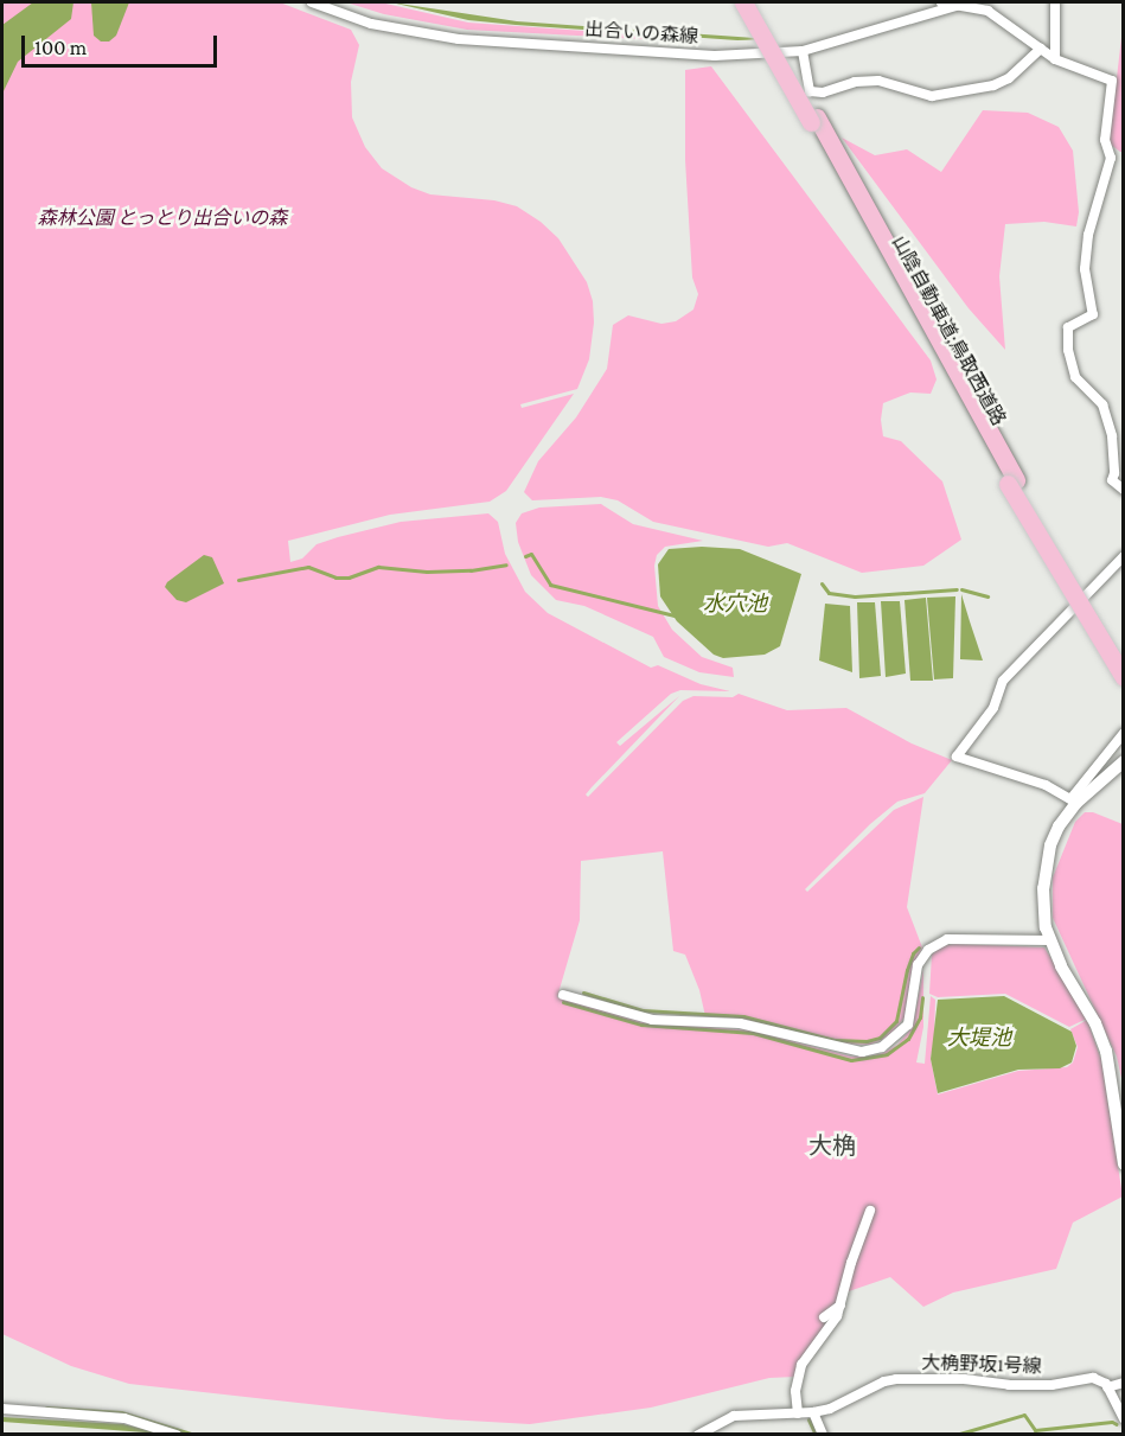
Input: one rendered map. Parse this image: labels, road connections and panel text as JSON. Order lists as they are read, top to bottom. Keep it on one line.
{"streets":{"highway":["山陰自動車道;鳥取西道路"],"street":["出合いの森線","大桷野坂1号線"]},"districts":["大桷"],"water":["水穴池","大堤池"],"parks":["森林公園 とっとり出合いの森"],"scale_bar":"100 m"}
